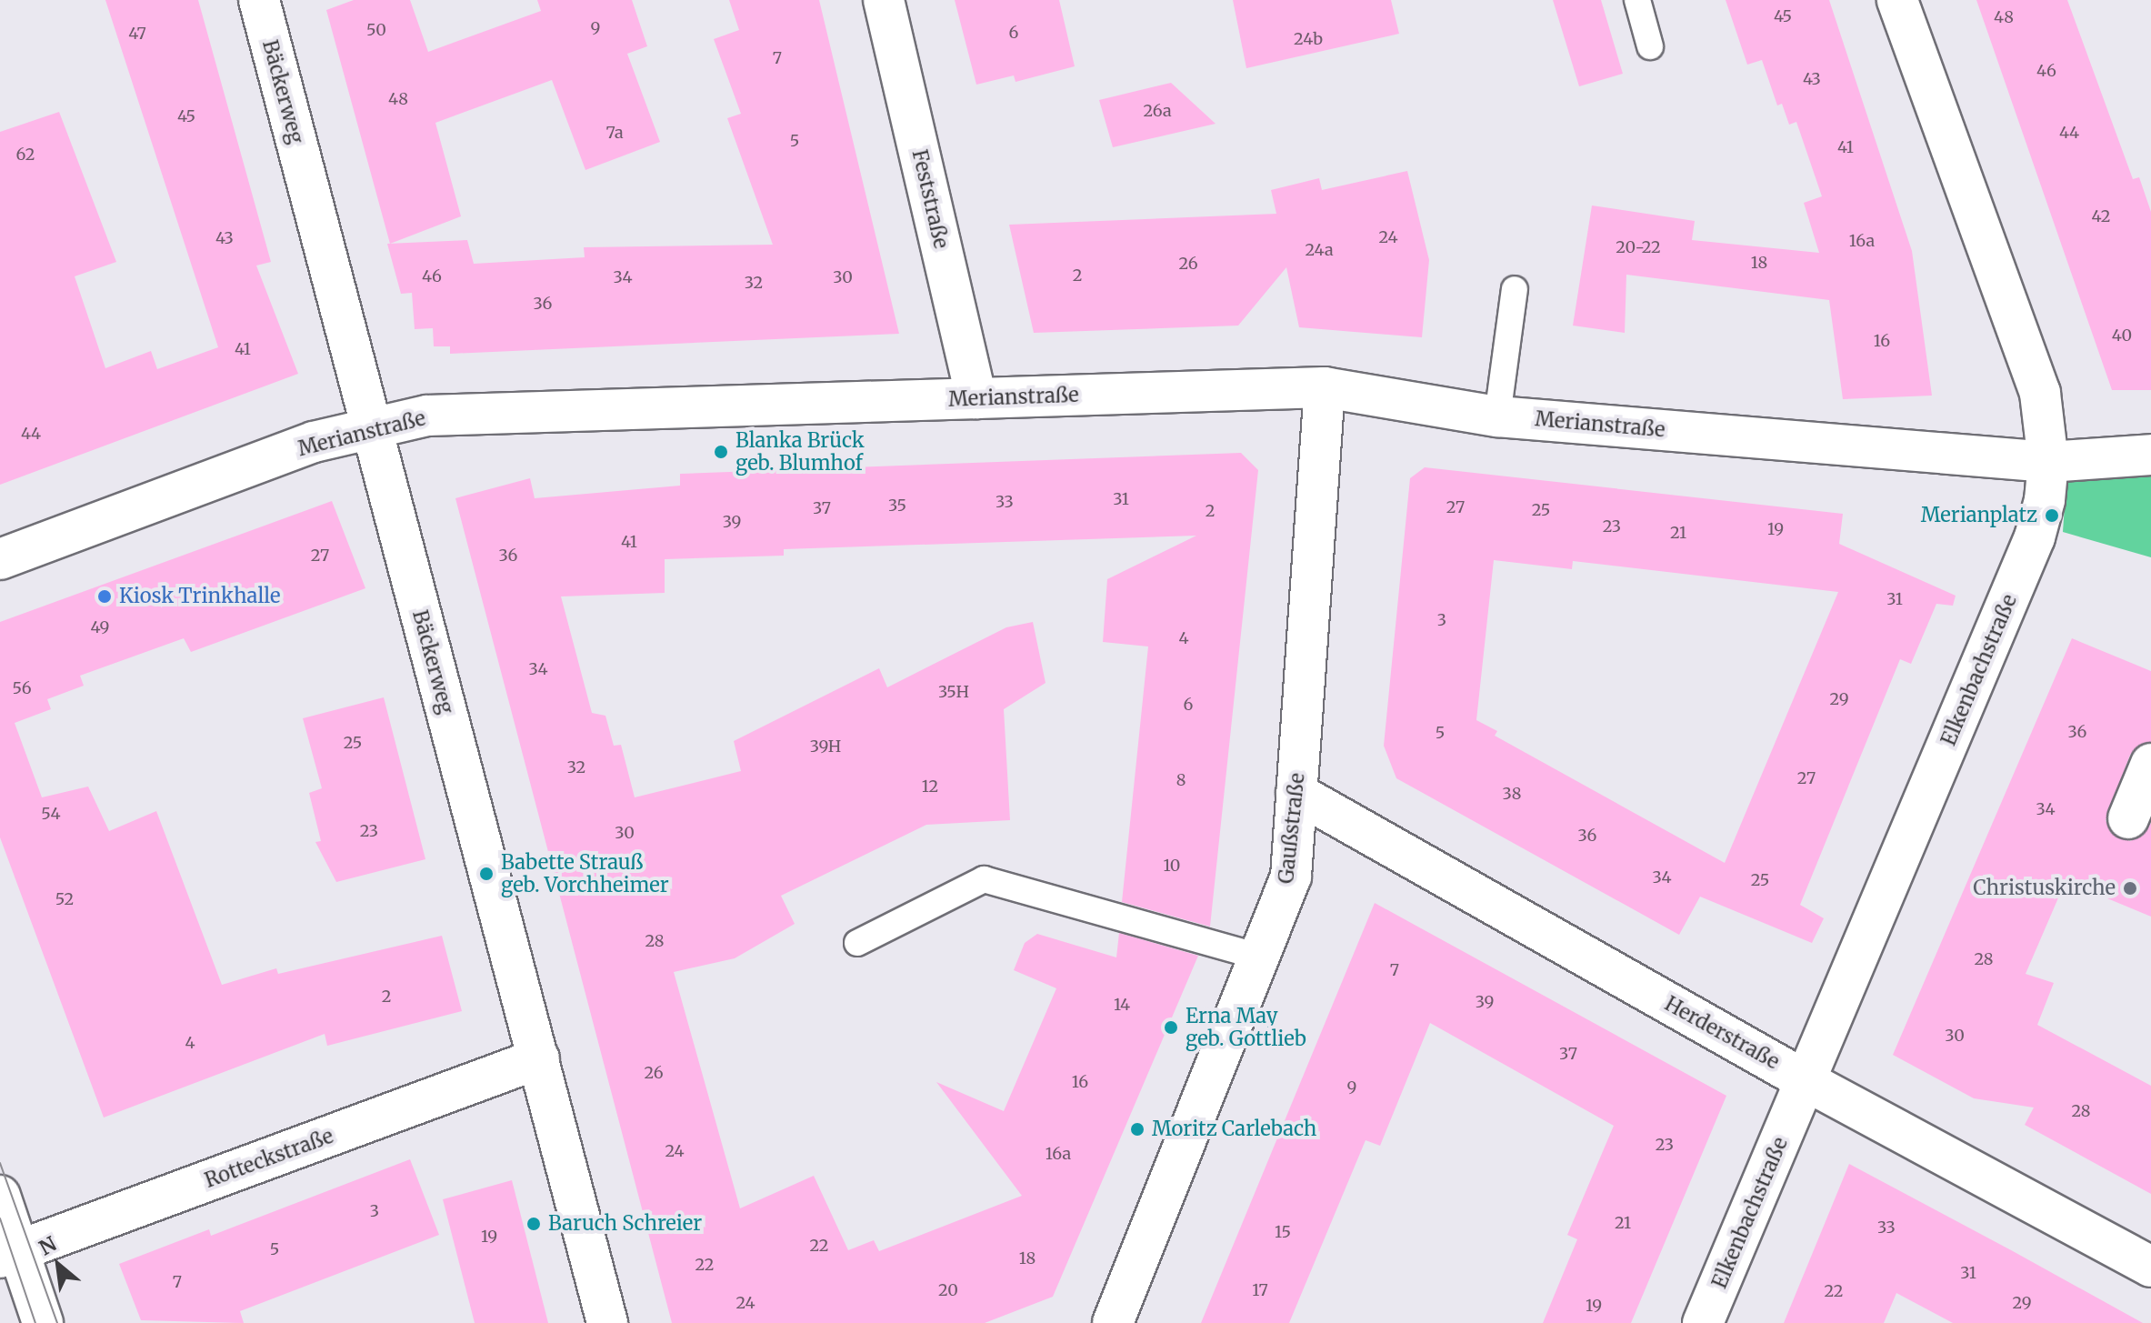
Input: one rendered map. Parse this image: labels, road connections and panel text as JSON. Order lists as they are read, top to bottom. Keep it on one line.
{"streets":{"street":["Bäckerweg","Feststraße","Merianstraße","Elkenbachstraße","Gaußstraße","Herderstraße","Rotteckstraße"]},"crossings":[["Bäckerweg","Merianstraße"],["Bäckerweg","Rotteckstraße"],["Feststraße","Merianstraße"],["Merianstraße","Elkenbachstraße"],["Merianstraße","Gaußstraße"],["Elkenbachstraße","Herderstraße"],["Gaußstraße","Herderstraße"]],"places":["Blanka Brück geb. Blumhof","Merianplatz","Kiosk Trinkhalle","Babette Strauß geb. Vorchheimer","Christuskirche","Erna May geb. Gottlieb","Moritz Carlebach","Baruch Schreier"],"house_numbers":["45","48","9","50","6","47","24b","7","46","43","48","26a","45","7a","44","5","41","62","42","24","43","16a","20-22","24a","18","26","2","46","34","30","32","36","40","16","41","44","31","33","35","27","37","25","2","39","23","19","21","41","27","36","31","3","49","4","34","56","35H","29","6","36","5","25","39H","32","27","8","12","38","34","54","23","30","36","10","34","25","52","28","28","7","2","39","14","30","4","37","26","16","9","28","23","24","16a","3","21","33","15","19","22","5","18","22","31","7","20","17","22","24","29","19"],"north":"top left"}
